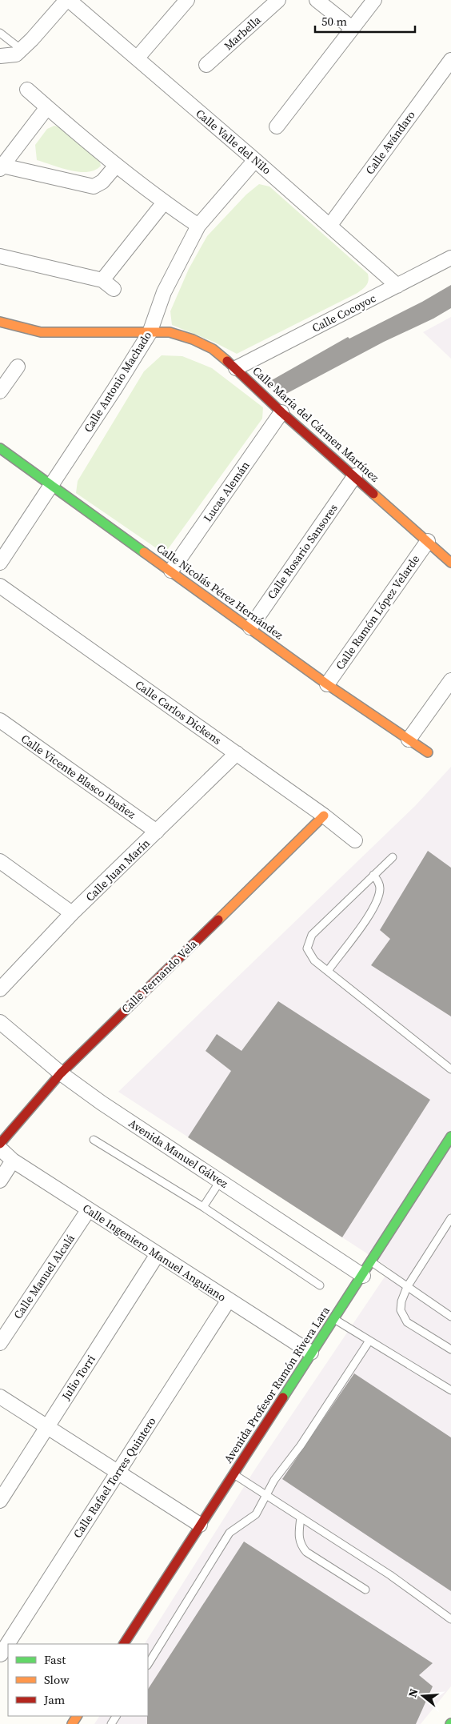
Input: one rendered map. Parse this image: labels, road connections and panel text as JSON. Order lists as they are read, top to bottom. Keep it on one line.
{"streets":{"street":["Marbella","Calle Valle del Nilo","Calle Avándaro","Calle Cocoyoc","Calle Antonio Machado","Calle María del Cármen Martínez","Lucas Alemán","Calle Rosario Sansores","Calle Nicolás Pérez Hernández","Calle Ramón López Velarde","Calle Carlos Dickens","Calle Vicente Blasco Ibañez","Calle Juan Marín","Calle Fernando Vela","Avenida Manuel Gálvez","Calle Ingeniero Manuel Anguiano","Calle Manuel Alcalá","Julio Torri","Avenida Profesor Ramón Rivera Lara","Calle Rafael Torres Quintero"]},"crossings":[["Calle Valle del Nilo","Calle Avándaro"],["Calle Valle del Nilo","Calle Cocoyoc"],["Calle Valle del Nilo","Calle Antonio Machado"],["Calle Cocoyoc","Calle María del Cármen Martínez"],["Calle Antonio Machado","Calle María del Cármen Martínez"],["Calle Antonio Machado","Calle Nicolás Pérez Hernández"],["Calle María del Cármen Martínez","Lucas Alemán"],["Calle María del Cármen Martínez","Calle Rosario Sansores"],["Calle María del Cármen Martínez","Calle Ramón López Velarde"],["Lucas Alemán","Calle Nicolás Pérez Hernández"],["Calle Rosario Sansores","Calle Nicolás Pérez Hernández"],["Calle Nicolás Pérez Hernández","Calle Ramón López Velarde"],["Calle Carlos Dickens","Calle Juan Marín"],["Calle Carlos Dickens","Calle Fernando Vela"],["Calle Vicente Blasco Ibañez","Calle Juan Marín"],["Calle Fernando Vela","Avenida Manuel Gálvez"],["Avenida Manuel Gálvez","Avenida Profesor Ramón Rivera Lara"],["Calle Ingeniero Manuel Anguiano","Calle Manuel Alcalá"],["Calle Ingeniero Manuel Anguiano","Julio Torri"],["Calle Ingeniero Manuel Anguiano","Avenida Profesor Ramón Rivera Lara"],["Calle Ingeniero Manuel Anguiano","Calle Rafael Torres Quintero"]],"legend":["Fast","Slow","Jam"],"scale_bar":"50 m","north":"left"}
